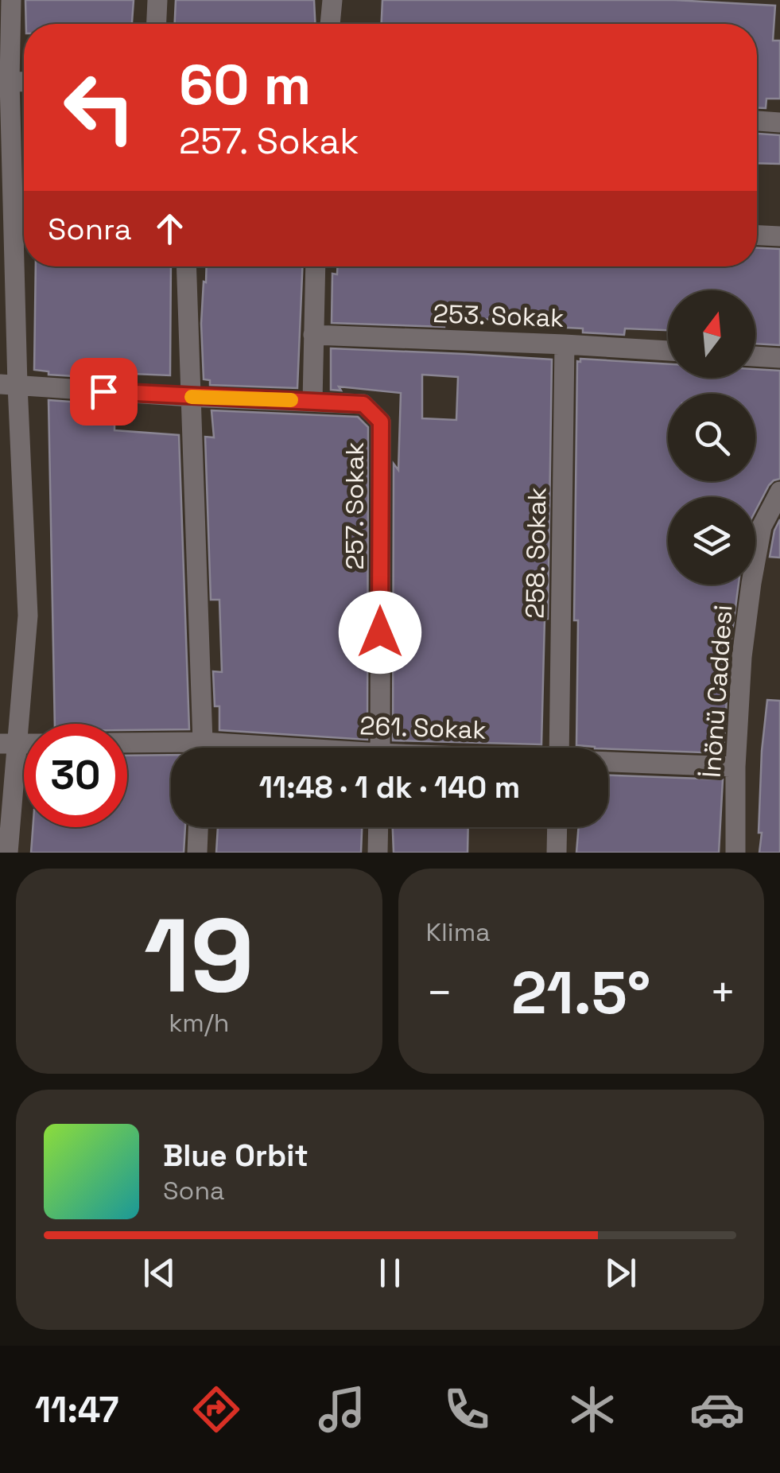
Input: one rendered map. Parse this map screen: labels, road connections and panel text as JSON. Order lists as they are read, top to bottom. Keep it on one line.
{"streets":{"street":["253. Sokak","257. Sokak","258. Sokak","İnönü Caddesi","261. Sokak"]},"crossings":[["253. Sokak","258. Sokak"],["İnönü Caddesi","261. Sokak"]],"north":"top","page":{"turn":["60 m","257. Sokak"],"then":"Sonra","limit":"30","trip":"11:48 · 1 dk · 140 m","tile":[["19","km/h"],"Klima"],"heat":["−","21.5°","+"],"song":["Blue Orbit","Sona"],"tabs":"11:47"}}
